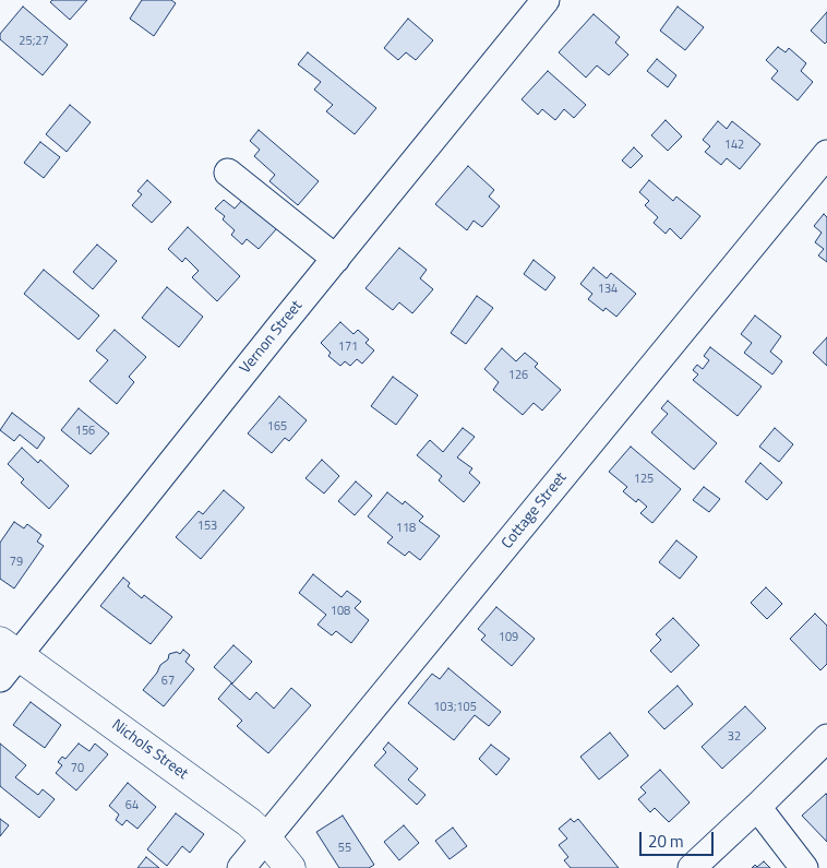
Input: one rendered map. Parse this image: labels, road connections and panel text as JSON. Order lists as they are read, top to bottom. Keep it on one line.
{"streets":{"main road":["Nichols Street"],"street":["Vernon Street","Cottage Street"]},"crossings":[["Vernon Street","Nichols Street"],["Cottage Street","Nichols Street"]],"house_numbers":["25;27","142","134","171","126","165","156","125","153","118","79","108","109","67","103;105","32","70","64","55"],"scale_bar":"20 m"}
